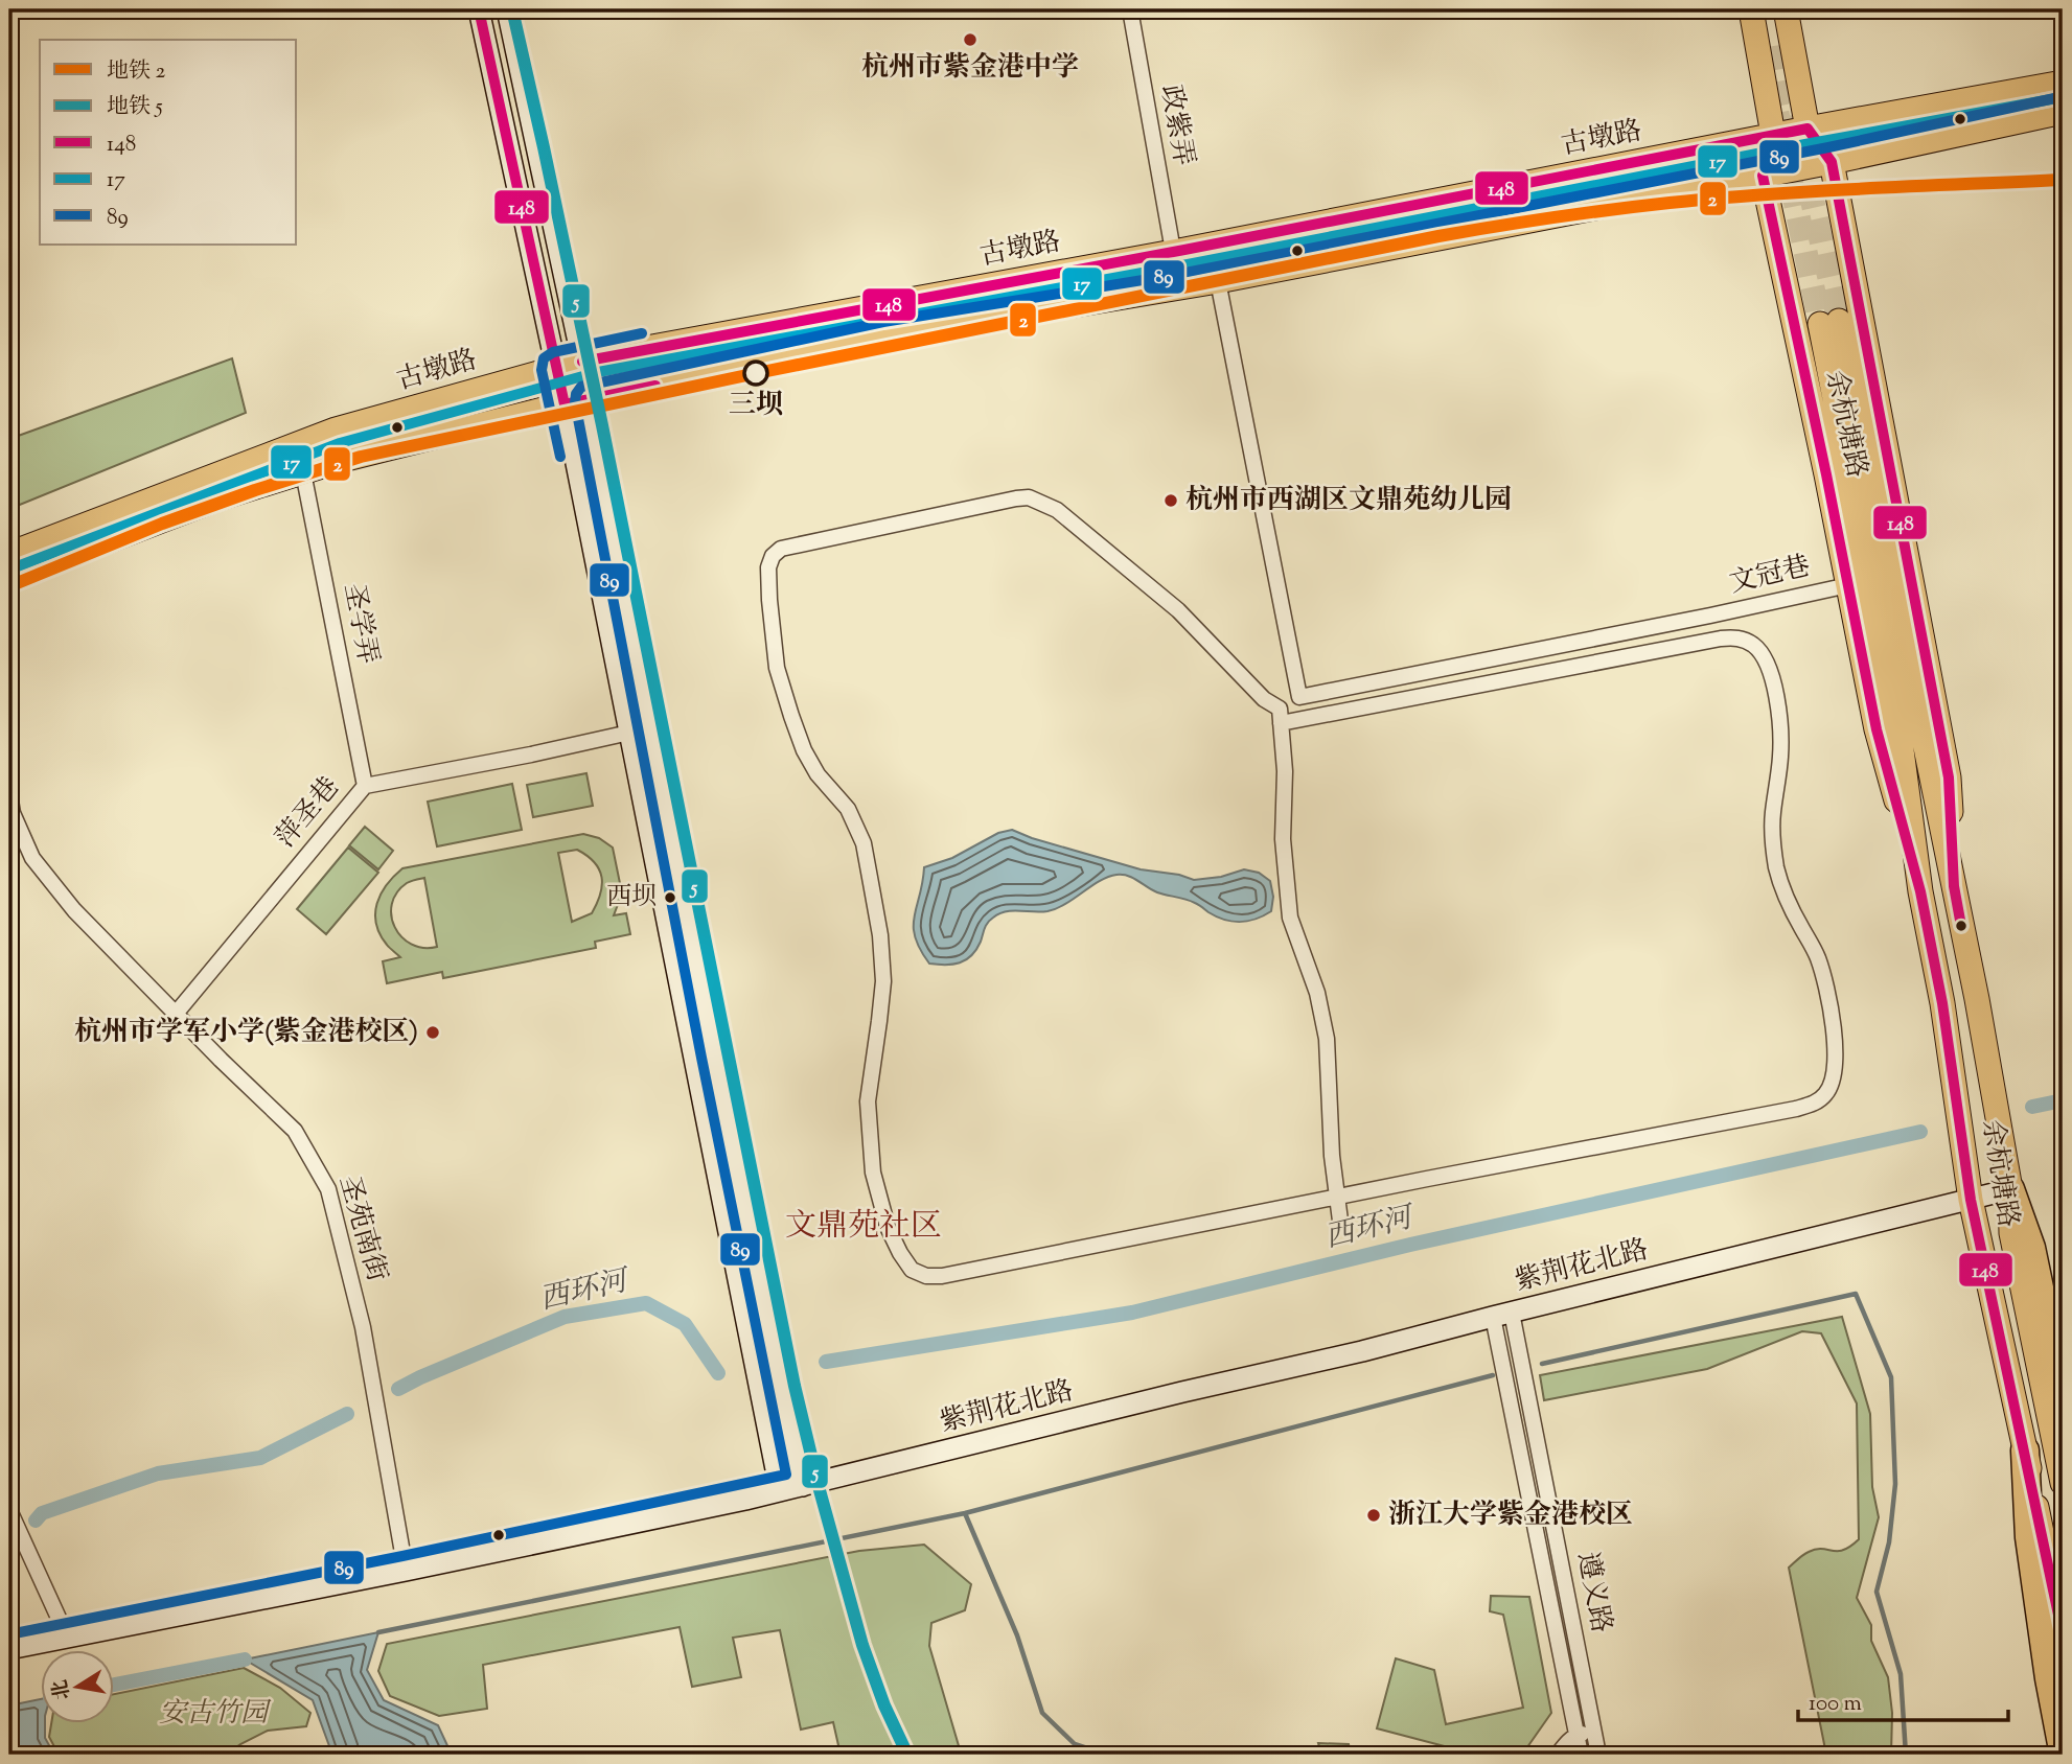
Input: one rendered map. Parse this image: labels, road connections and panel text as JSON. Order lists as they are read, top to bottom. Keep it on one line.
{"streets":{"main road":["古墩路","余杭塘路","紫荆花北路"],"street":["政紫弄","文冠巷","圣学弄","萍圣巷","圣苑南街","遵义路"]},"crossings":[["政紫弄","古墩路"],["古墩路","余杭塘路"],["余杭塘路","文冠巷"],["余杭塘路","紫荆花北路"],["圣学弄","萍圣巷"],["萍圣巷","圣苑南街"],["圣苑南街","紫荆花北路"],["紫荆花北路","遵义路"]],"districts":["文鼎苑社区"],"water":["西环河"],"parks":["安古竹园"],"places":["杭州市紫金港中学","三坝","杭州市西湖区文鼎苑幼儿园","西坝","杭州市学军小学(紫金港校区)","浙江大学紫金港校区"],"lines":["metro line 5","transit line 148","transit line 17","transit line 89","metro line 2"],"legend":["地铁 2","地铁 5","148","17","89"],"scale_bar":"100 m","north":"left"}
